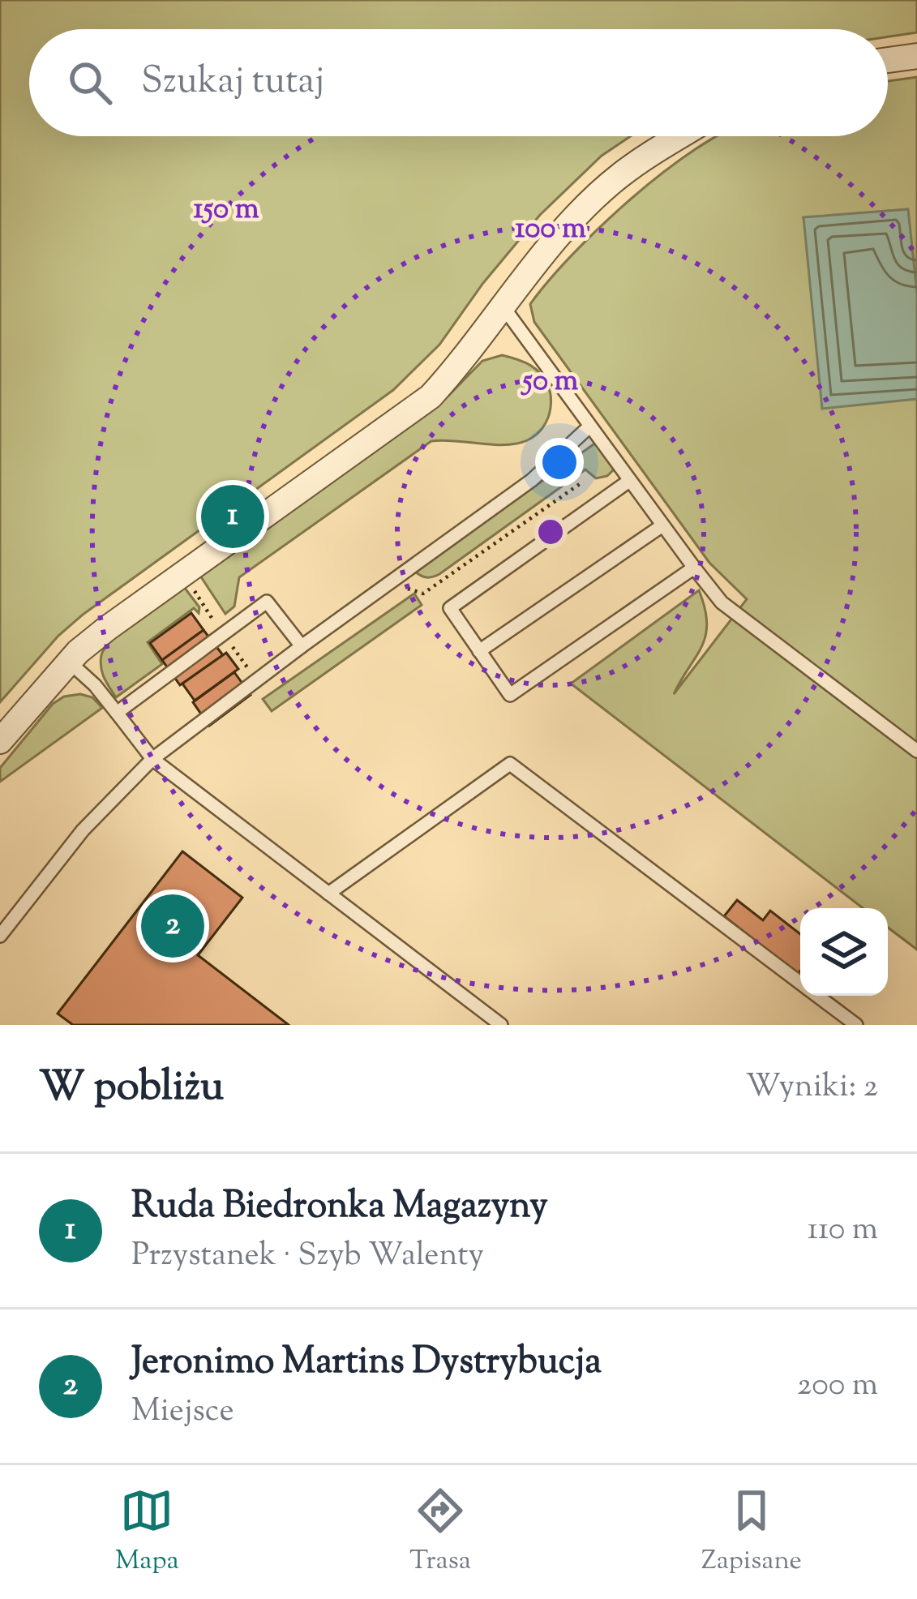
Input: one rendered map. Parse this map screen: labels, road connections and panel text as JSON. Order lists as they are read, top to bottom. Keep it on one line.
{"page":{"search":"Szukaj tutaj","pins":["1","2"],"heading":["W pobliżu","Wyniki: 2"],"list":[{"mark":"1","name":"Ruda Biedronka Magazyny","note":"Przystanek · Szyb Walenty","value":"110 m"},{"mark":"2","name":"Jeronimo Martins Dystrybucja","note":"Miejsce","value":"200 m"}],"nav":["Mapa","Trasa","Zapisane"]},"rings":["150 m","100 m","50 m"]}
